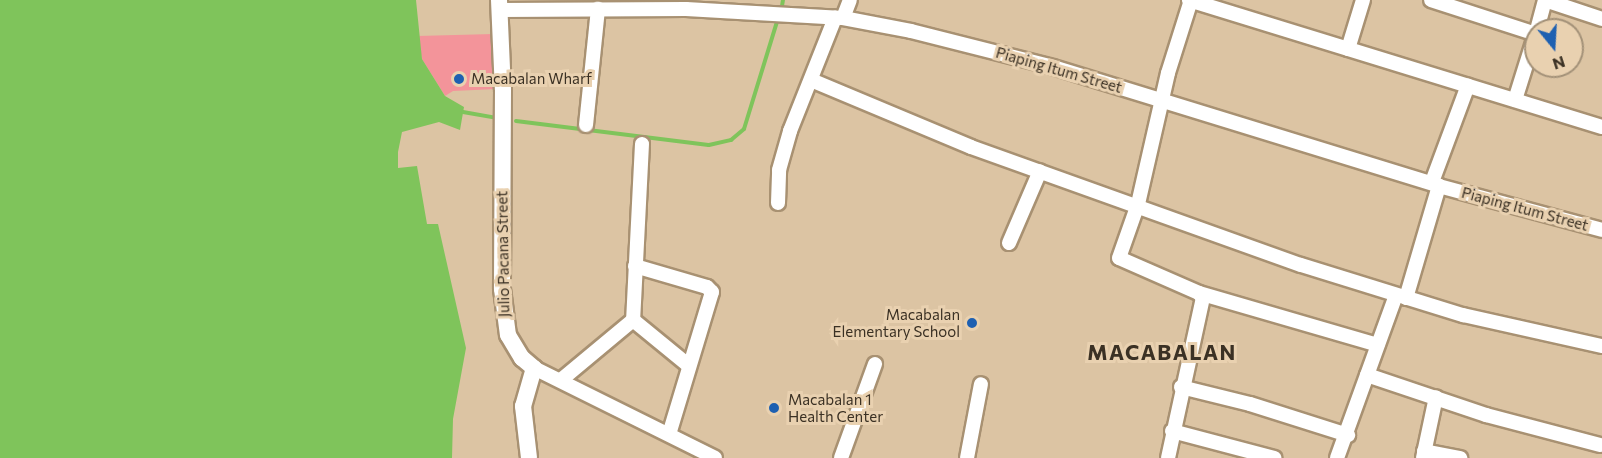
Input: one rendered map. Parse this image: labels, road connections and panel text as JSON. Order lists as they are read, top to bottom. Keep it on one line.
{"streets":{"main road":["Julio Pacana Street"],"street":["Piaping Itum Street"]},"crossings":[["Piaping Itum Street","Julio Pacana Street"]],"districts":["MACABALAN"],"places":["Macabalan Wharf","Macabalan Elementary School","Macabalan 1 Health Center"],"north":"bottom"}
